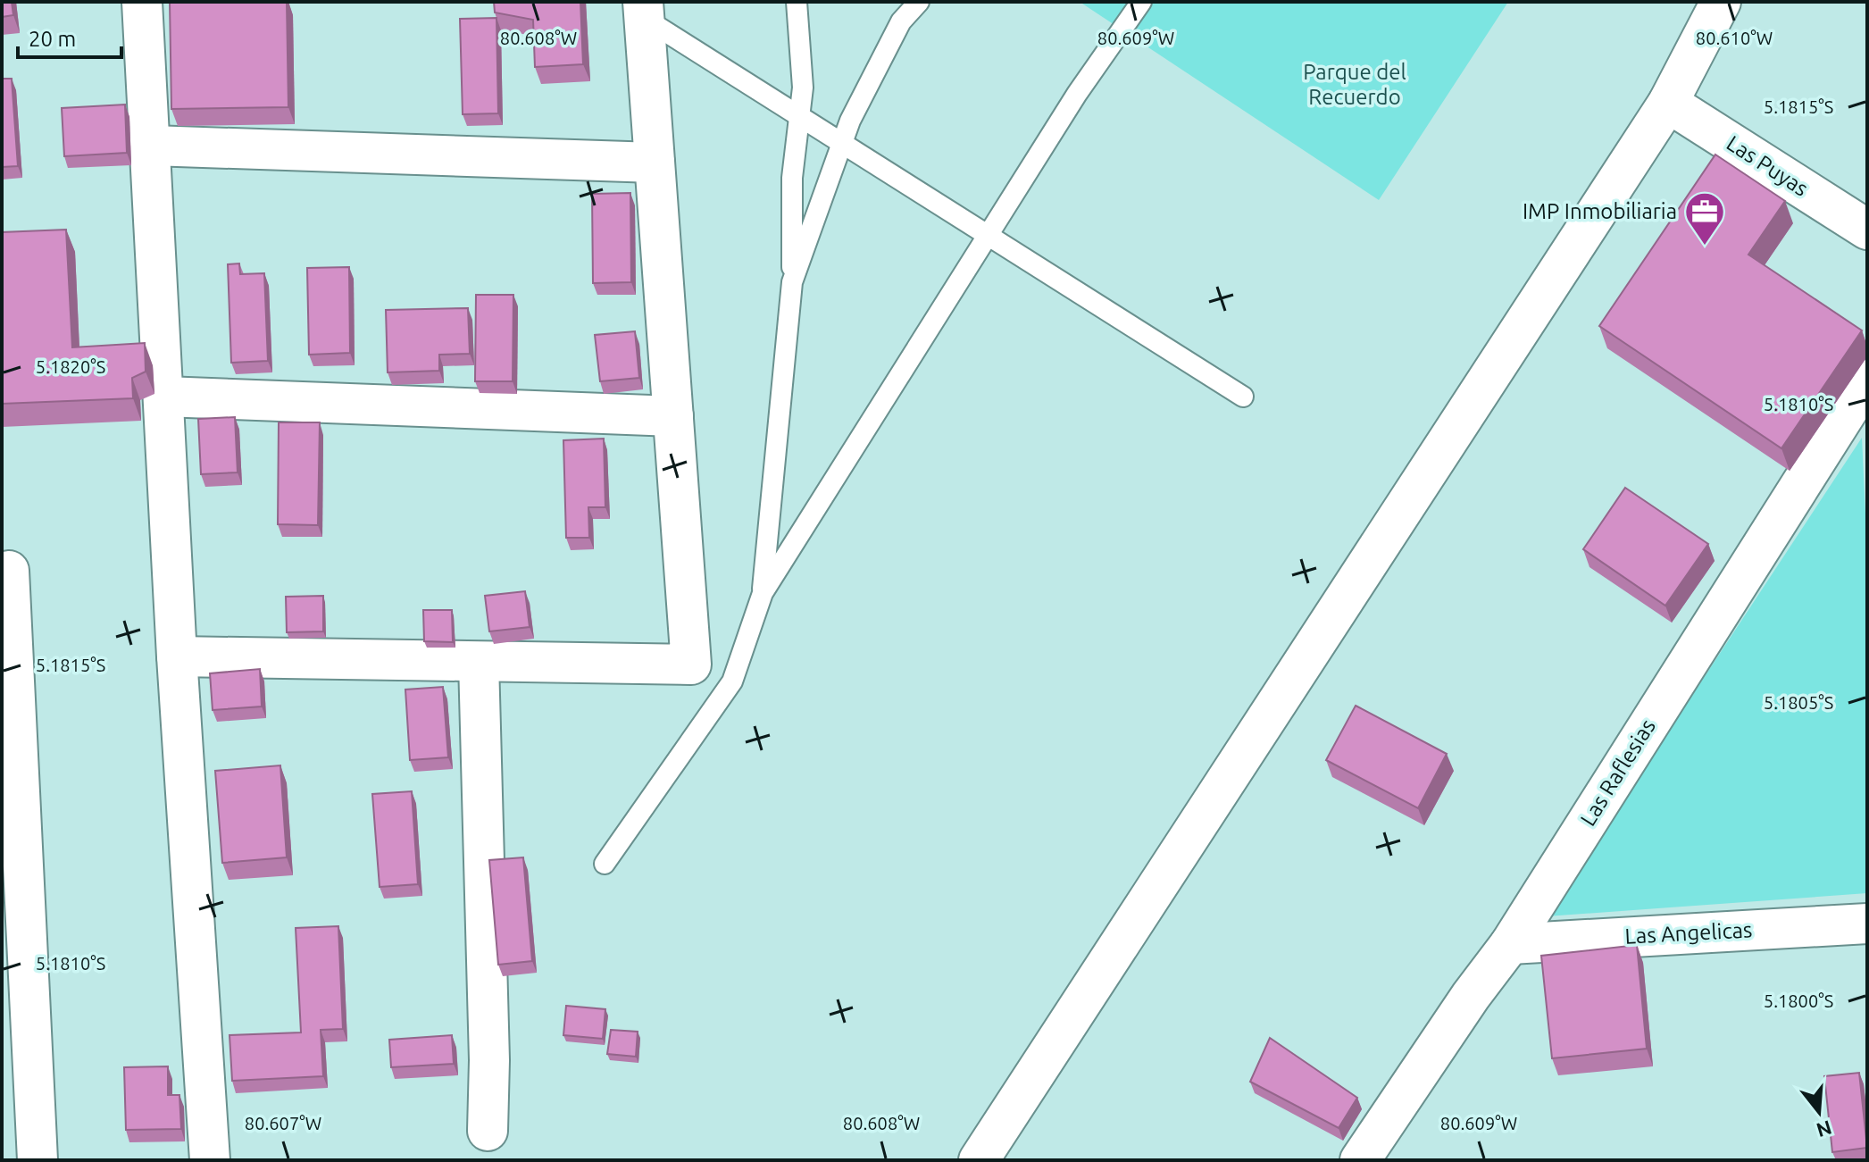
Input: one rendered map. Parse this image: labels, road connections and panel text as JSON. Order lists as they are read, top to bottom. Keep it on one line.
{"streets":{"street":["Las Puyas","Las Raflesias","Las Angelicas"]},"crossings":[["Las Raflesias","Las Angelicas"]],"parks":["Parque del Recuerdo"],"places":{"office":["IMP Inmobiliaria"]},"scale_bar":"20 m","north":"bottom","coordinates":["80.608°W","80.609°W","80.610°W","5.1815°S","5.1820°S","5.1810°S","5.1805°S","5.1800°S","80.607°W"]}
